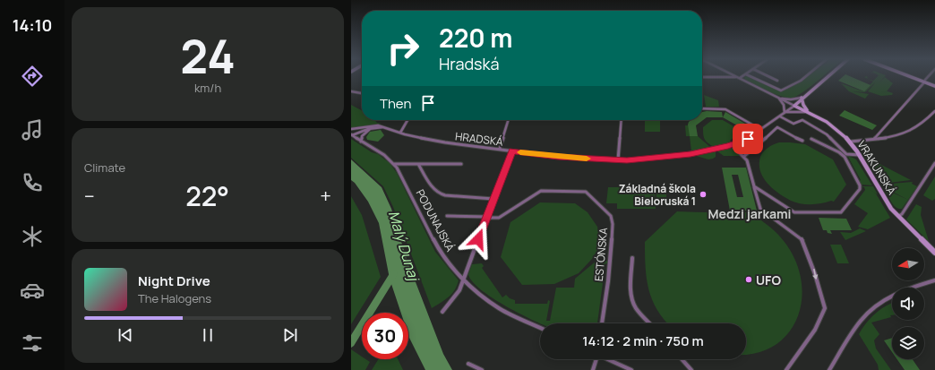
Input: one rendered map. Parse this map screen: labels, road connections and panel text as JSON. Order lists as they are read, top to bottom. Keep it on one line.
{"streets":{"street":["HRADSKÁ","VRAKUNSKÁ","PODUNAJSKÁ","ESTÓNSKA"]},"crossings":[["HRADSKÁ","VRAKUNSKÁ"],["HRADSKÁ","PODUNAJSKÁ"]],"districts":["Medzi jarkami"],"water":["Malý Dunaj"],"places":["Základná škola Bieloruská 1","UFO"],"north":"left","page":{"tabs":"14:10","tile":[["24","km/h"],"Climate"],"turn":["220 m","Hradská"],"then":"Then","heat":["−","22°","+"],"song":["Night Drive","The Halogens"],"limit":"30","trip":"14:12 · 2 min · 750 m"}}
